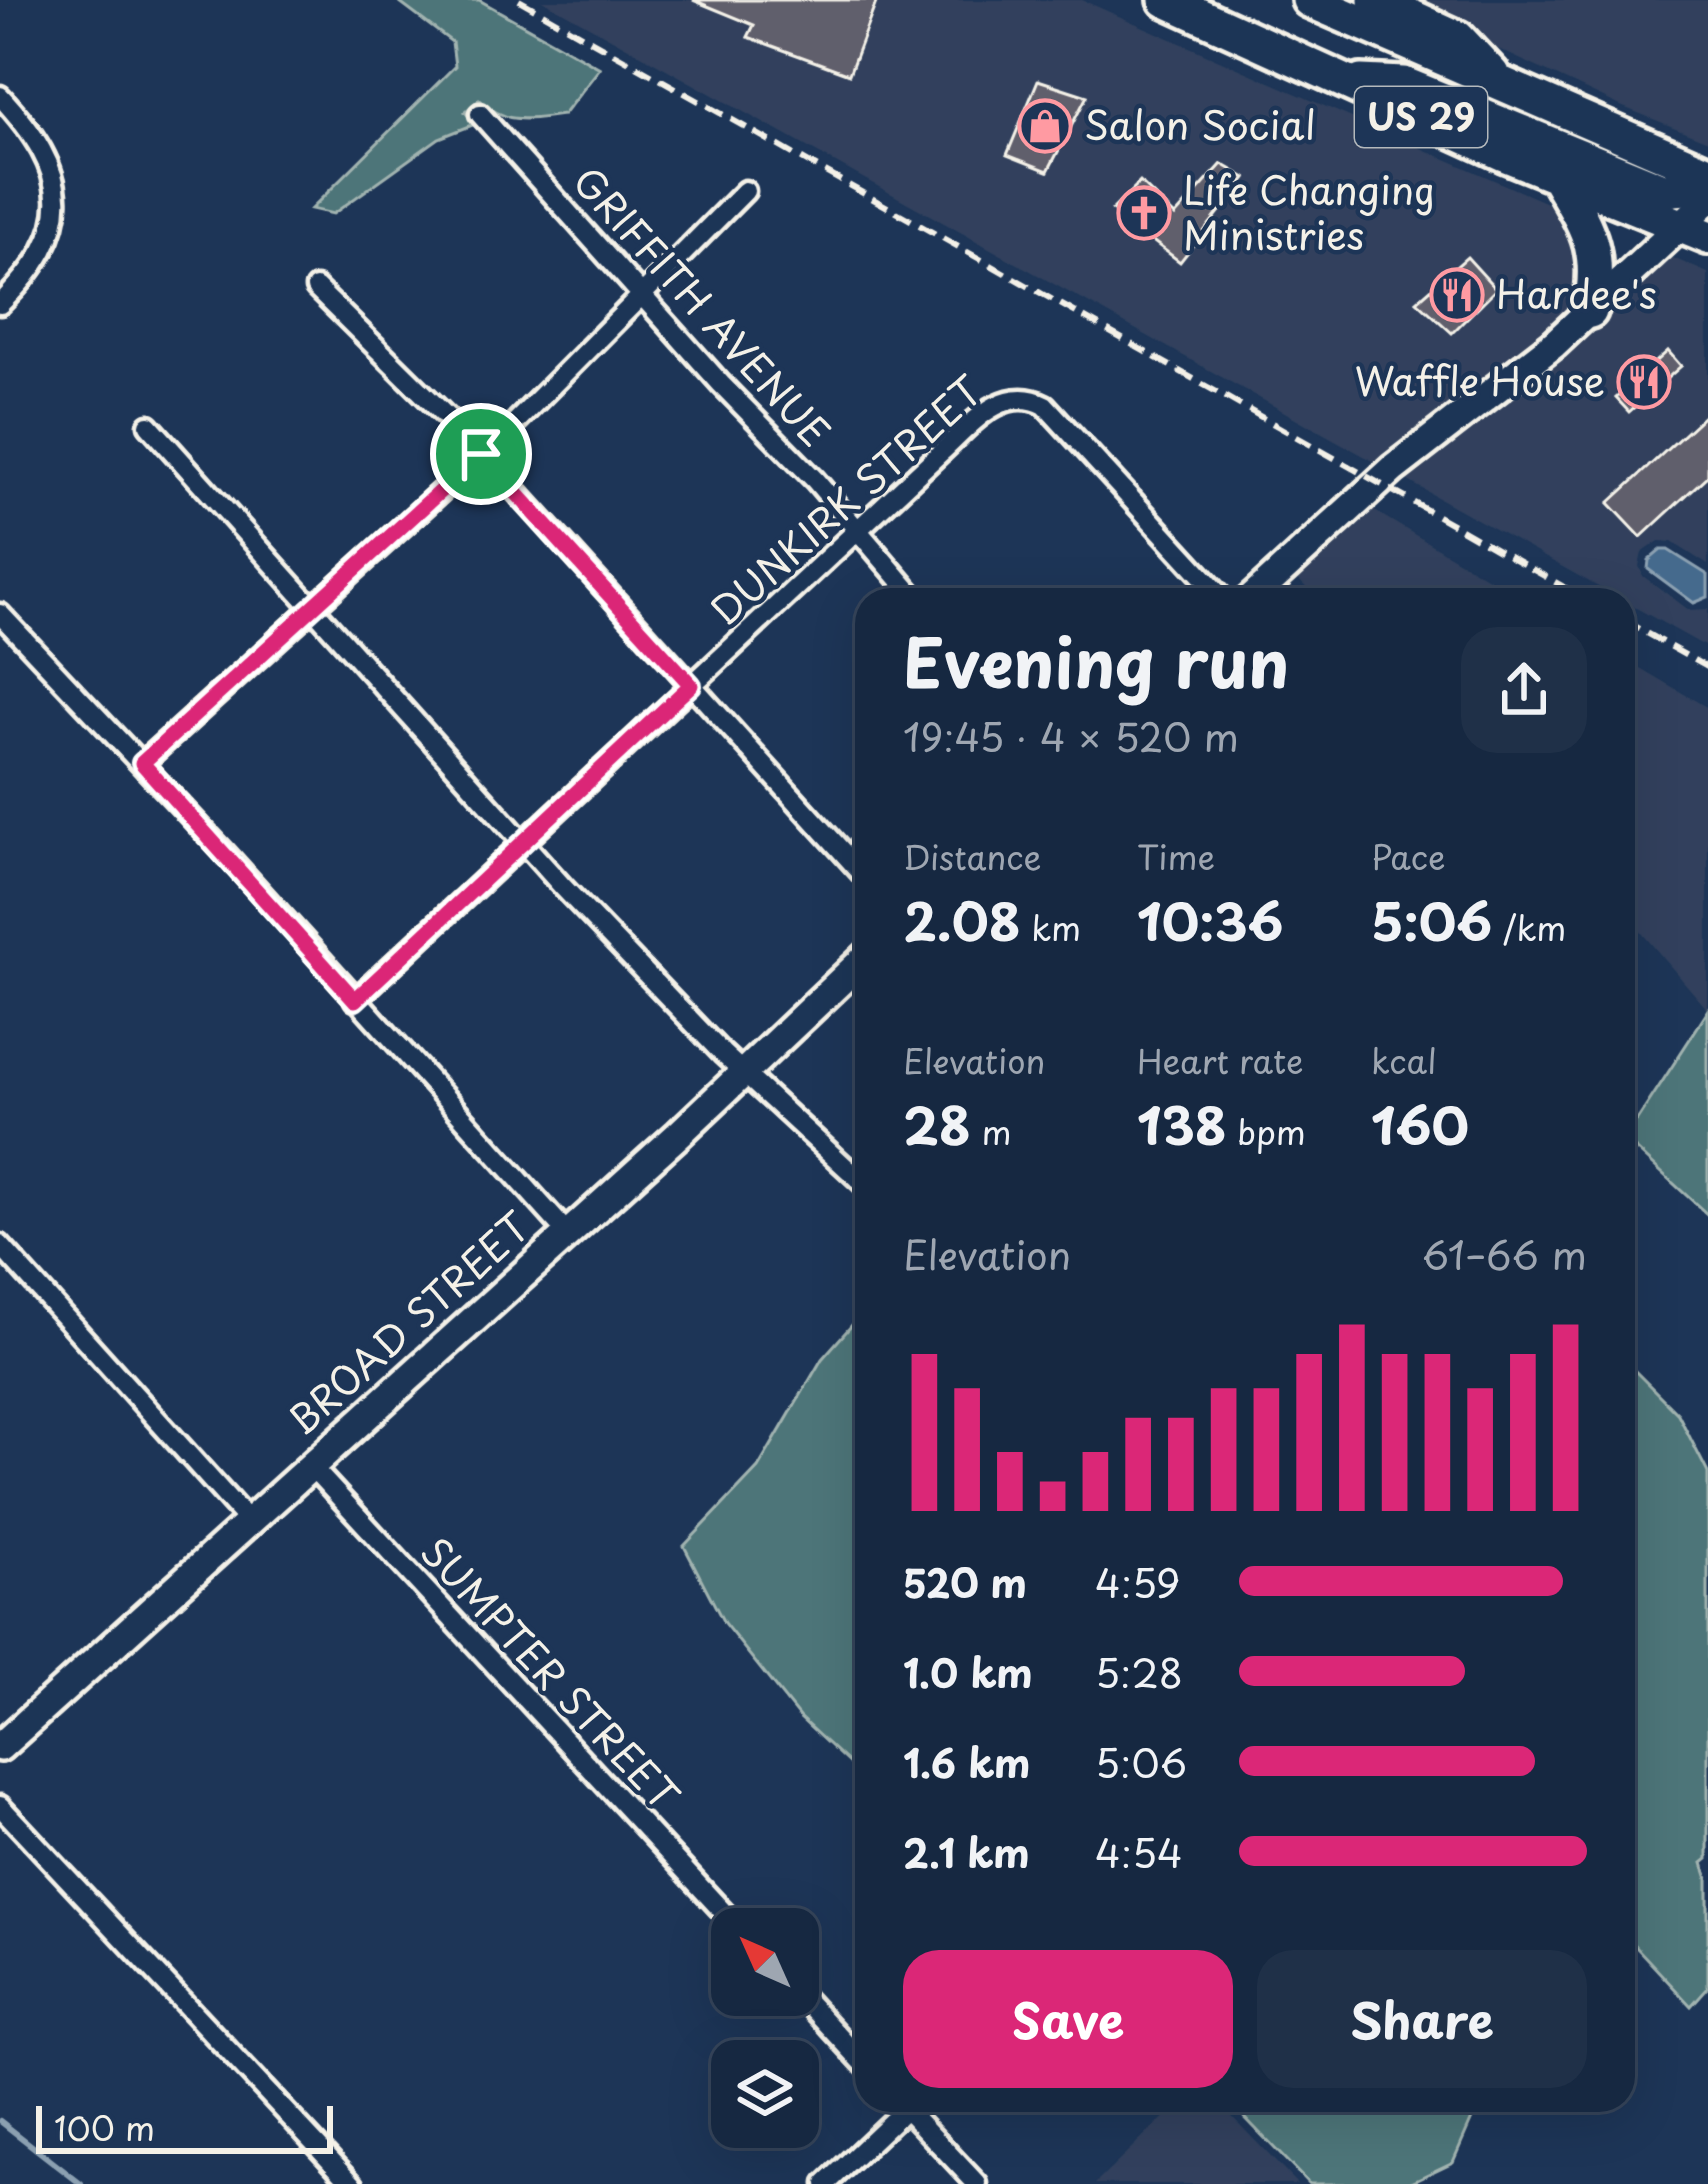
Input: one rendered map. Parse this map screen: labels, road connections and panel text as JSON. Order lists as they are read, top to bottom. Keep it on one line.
{"streets":{"highway":["US 29"],"street":["GRIFFITH AVENUE","DUNKIRK STREET","BROAD STREET","SUMPTER STREET"]},"crossings":[["GRIFFITH AVENUE","DUNKIRK STREET"],["BROAD STREET","SUMPTER STREET"]],"places":{"shop":["Salon Social"],"church":["Life Changing Ministries"],"restaurant":["Hardee's","Waffle House"]},"scale_bar":"100 m","north":"top left","page":{"heading":["Evening run","19:45 · 4 × 520 m"],"stats":[["Distance","2.08 km"],["Time","10:36"],["Pace","5:06 /km"],["Elevation","28 m"],["Heart rate","138 bpm"],["kcal","160"]],"chart":["Elevation","61–66 m"],"list":[{"name":"520 m","note":"4:59"},{"name":"1.0 km","note":"5:28"},{"name":"1.6 km","note":"5:06"},{"name":"2.1 km","note":"4:54"}],"buttons":["Save","Share"],"scale":"100 m"}}
